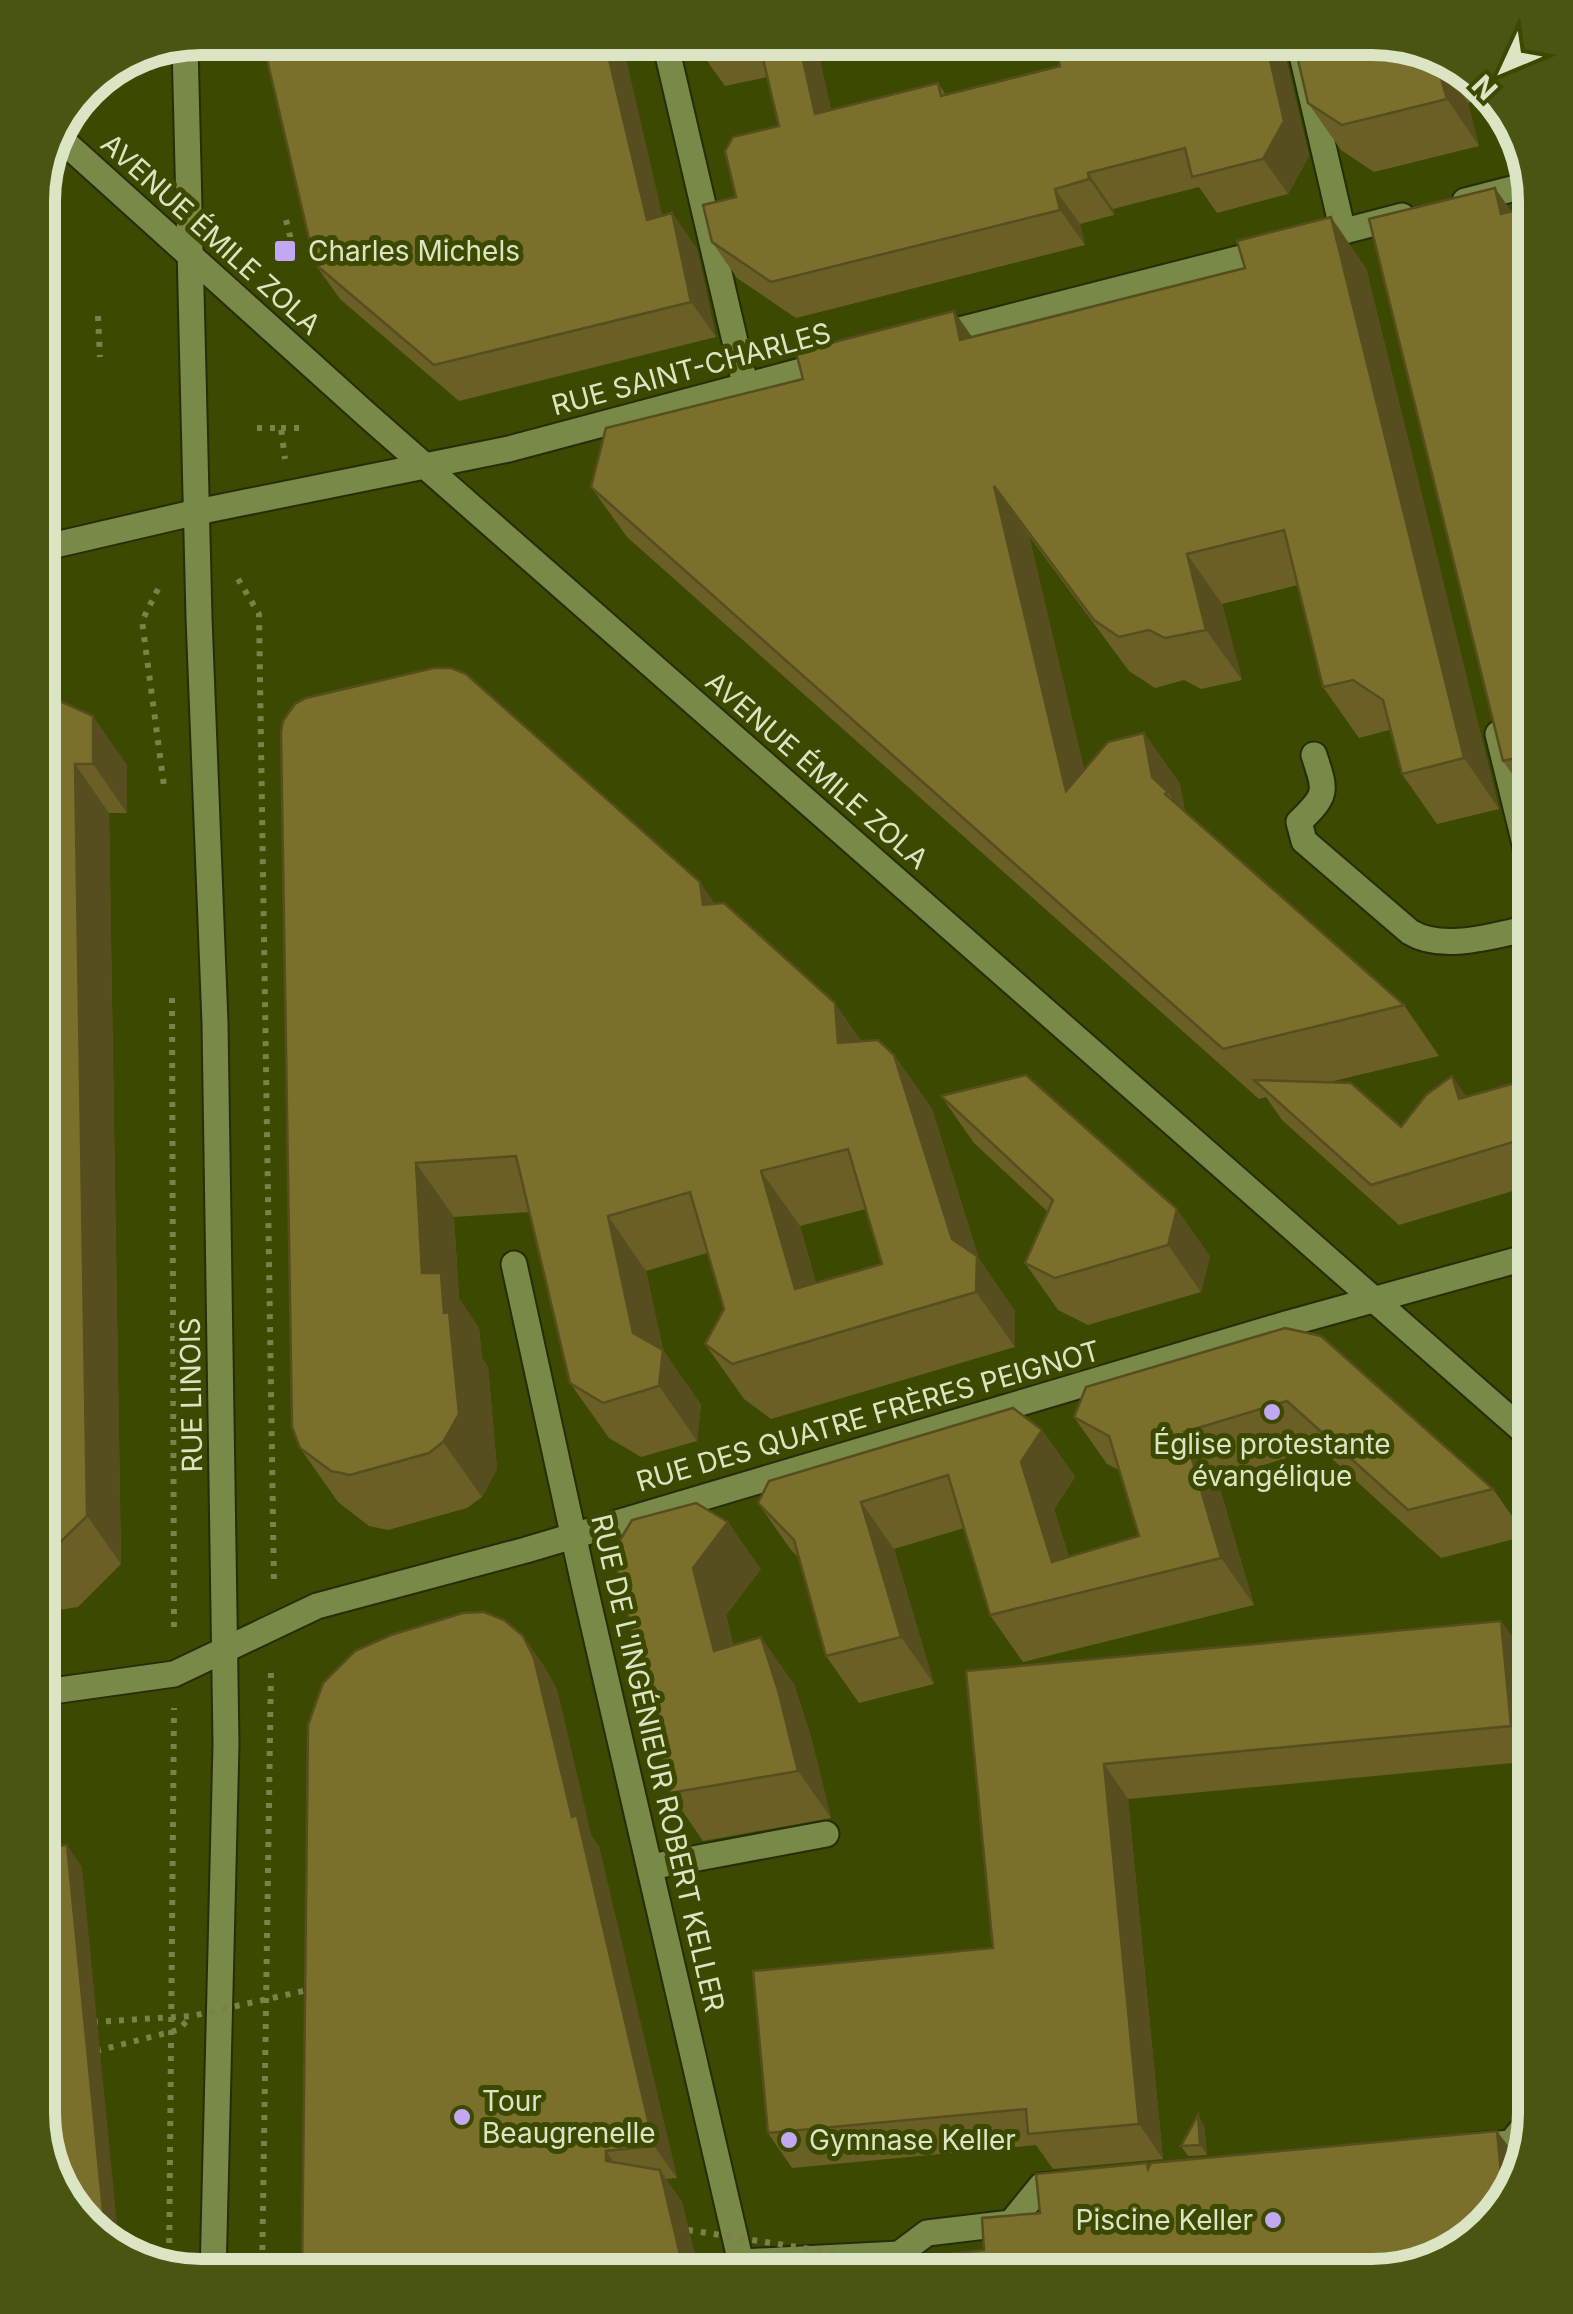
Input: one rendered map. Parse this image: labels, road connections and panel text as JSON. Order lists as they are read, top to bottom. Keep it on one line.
{"streets":{"street":["AVENUE ÉMILE ZOLA","RUE SAINT-CHARLES","RUE LINOIS","RUE DES QUATRE FRÈRES PEIGNOT","RUE DE L'INGÉNIEUR ROBERT KELLER"]},"crossings":[["AVENUE ÉMILE ZOLA","RUE SAINT-CHARLES"],["AVENUE ÉMILE ZOLA","RUE LINOIS"],["AVENUE ÉMILE ZOLA","RUE DES QUATRE FRÈRES PEIGNOT"],["RUE SAINT-CHARLES","RUE LINOIS"],["RUE LINOIS","RUE DES QUATRE FRÈRES PEIGNOT"],["RUE DES QUATRE FRÈRES PEIGNOT","RUE DE L'INGÉNIEUR ROBERT KELLER"]],"places":{"transit":["Charles Michels"],"other":["Église protestante évangélique","Tour Beaugrenelle","Gymnase Keller","Piscine Keller"]},"north":"bottom left"}
